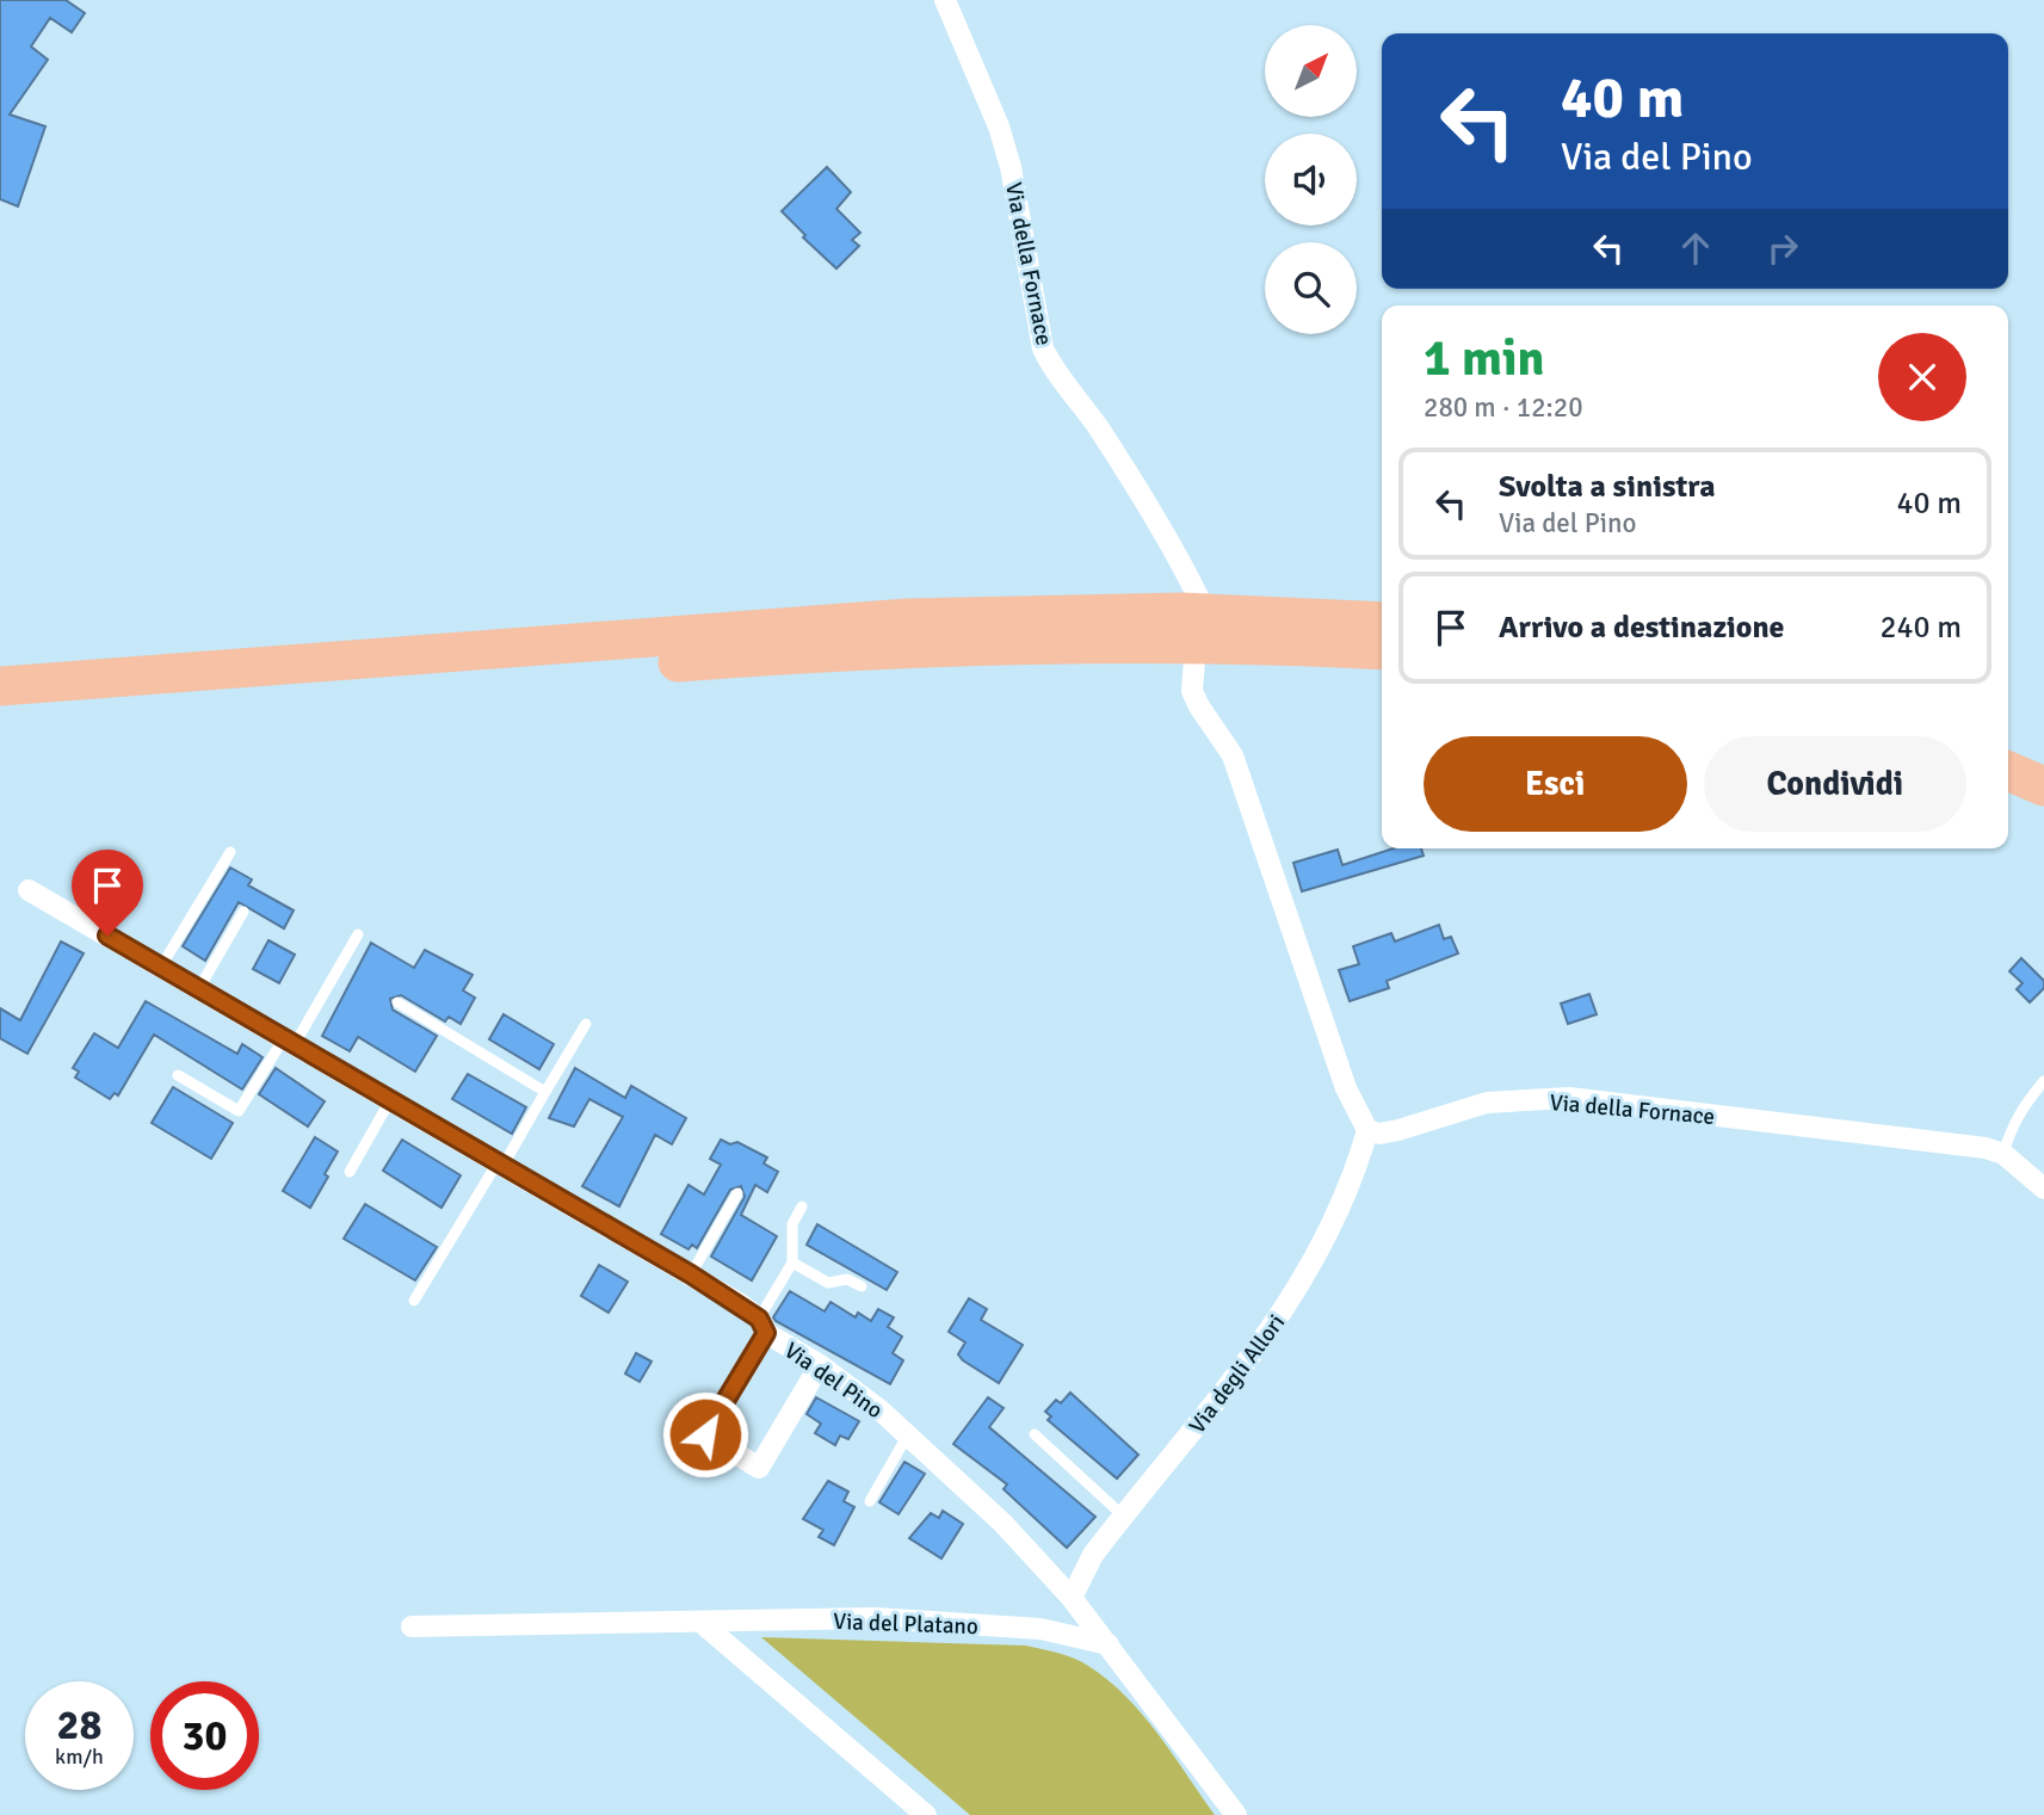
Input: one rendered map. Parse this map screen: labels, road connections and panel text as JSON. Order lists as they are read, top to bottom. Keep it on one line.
{"streets":{"street":["Via della Fornace","Via degli Allori","Via del Pino","Via del Platano"]},"crossings":[["Via della Fornace","Via degli Allori"],["Via degli Allori","Via del Pino"],["Via del Pino","Via del Platano"]],"north":"top right","page":{"turn":["40 m","Via del Pino"],"heading":["1 min","280 m · 12:20"],"list":[{"name":"Svolta a sinistra","note":"Via del Pino","value":"40 m"},{"name":"Arrivo a destinazione","value":"240 m"}],"buttons":["Esci","Condividi"],"speed":"28 km/h","limit":"30"}}
